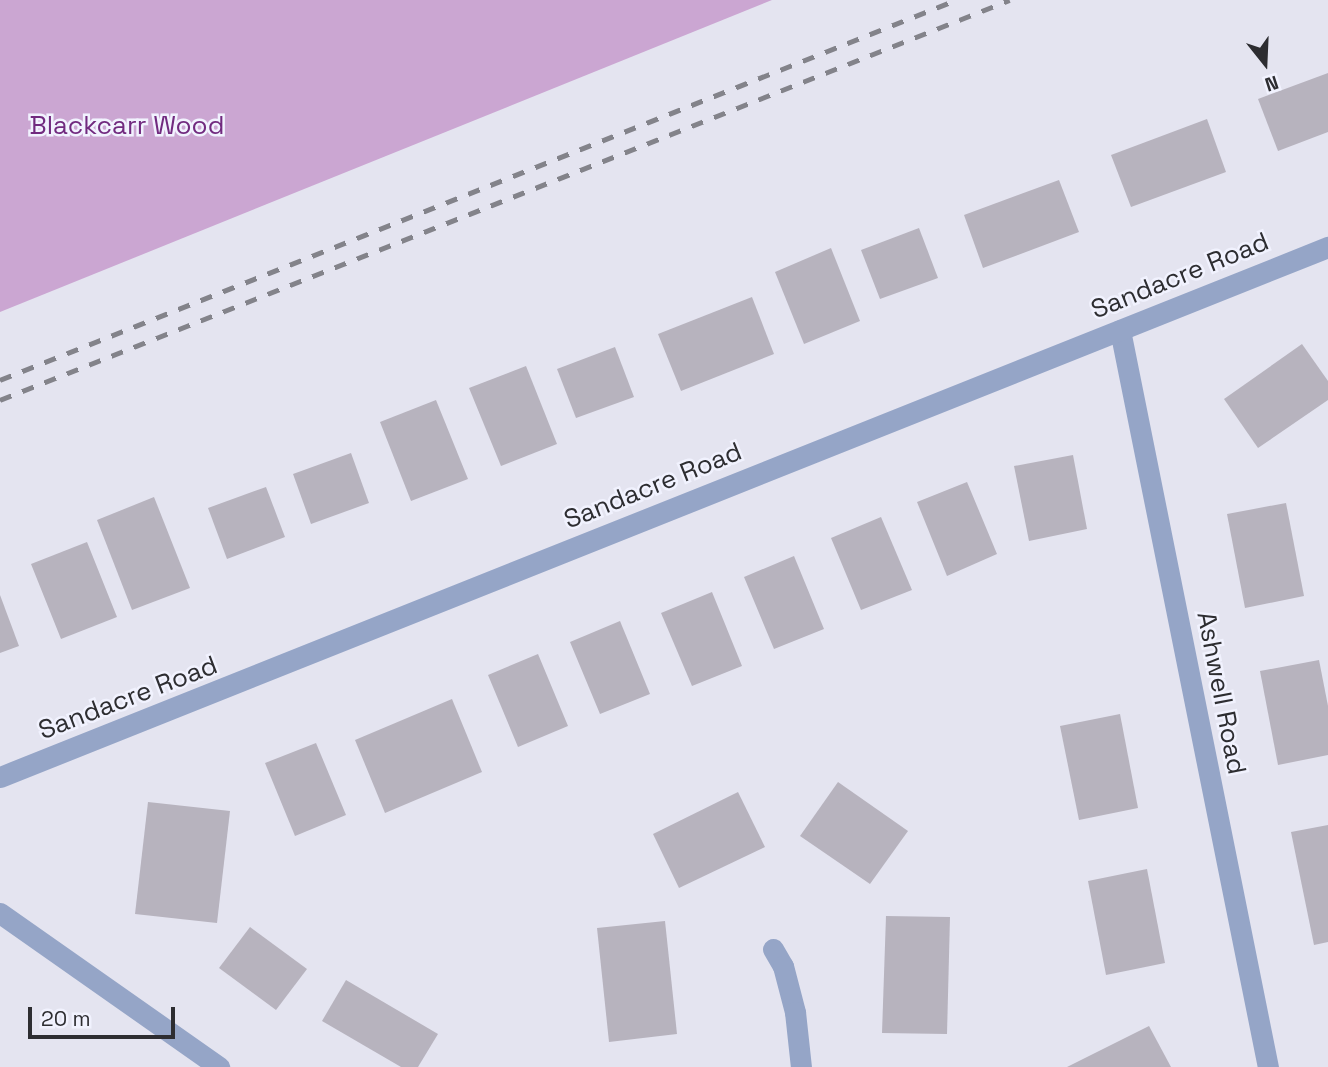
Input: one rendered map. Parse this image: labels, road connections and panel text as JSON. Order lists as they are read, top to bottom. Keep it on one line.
{"streets":{"street":["Sandacre Road","Ashwell Road"]},"crossings":[["Sandacre Road","Ashwell Road"]],"parks":["Blackcarr Wood"],"scale_bar":"20 m","north":"bottom"}
